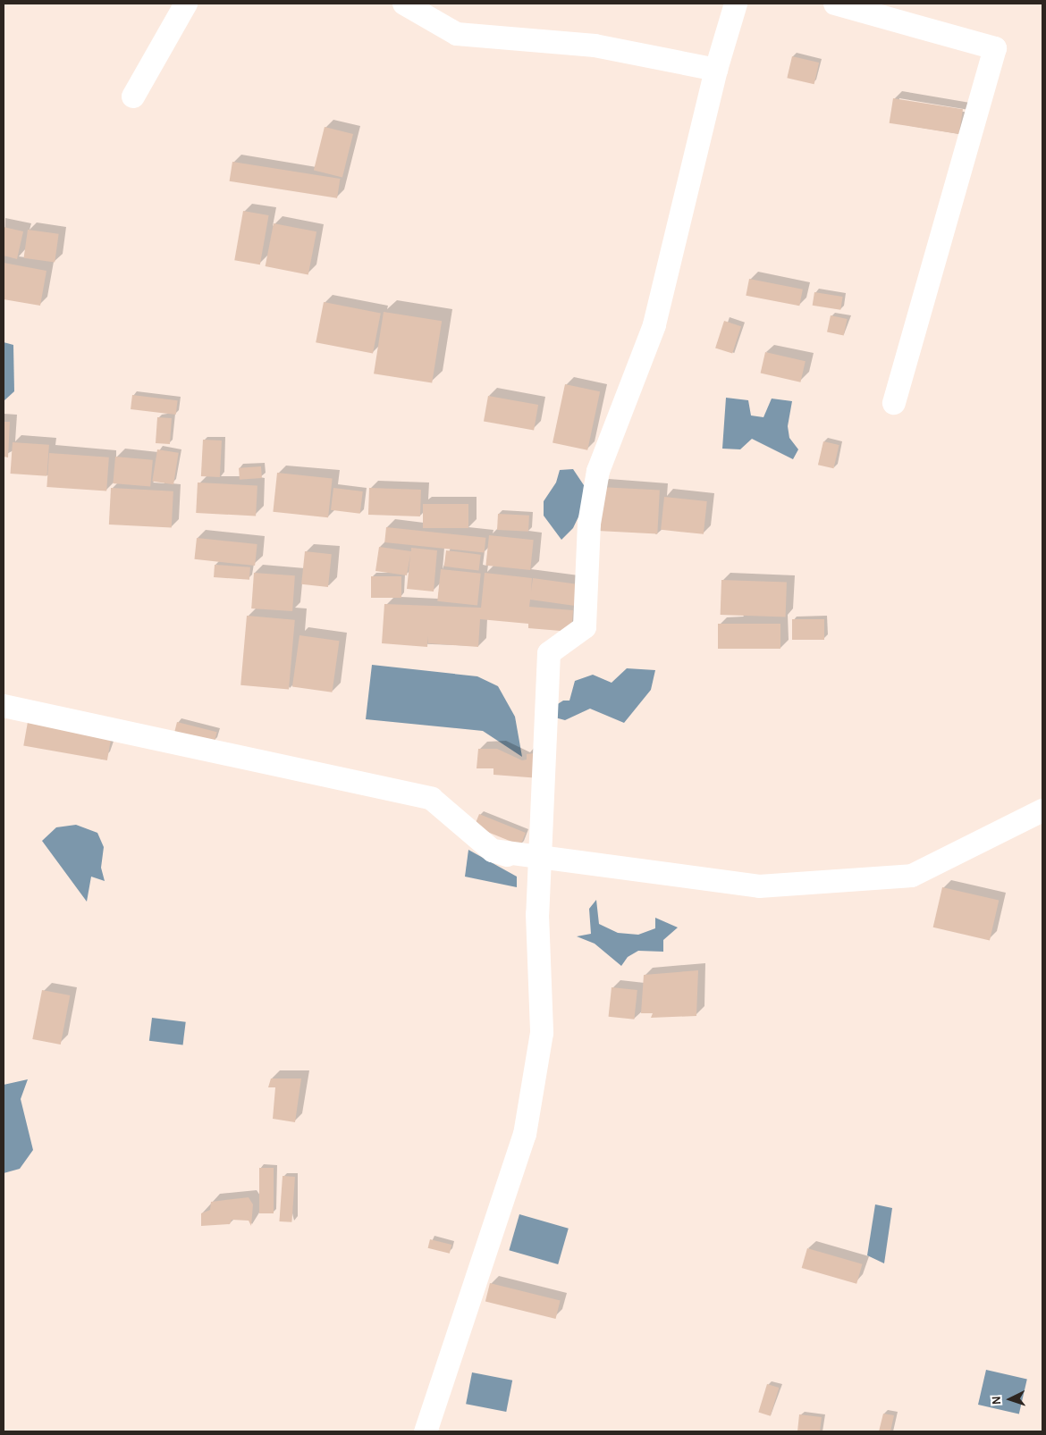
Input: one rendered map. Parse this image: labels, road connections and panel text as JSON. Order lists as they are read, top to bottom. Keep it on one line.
{"north":"left"}
